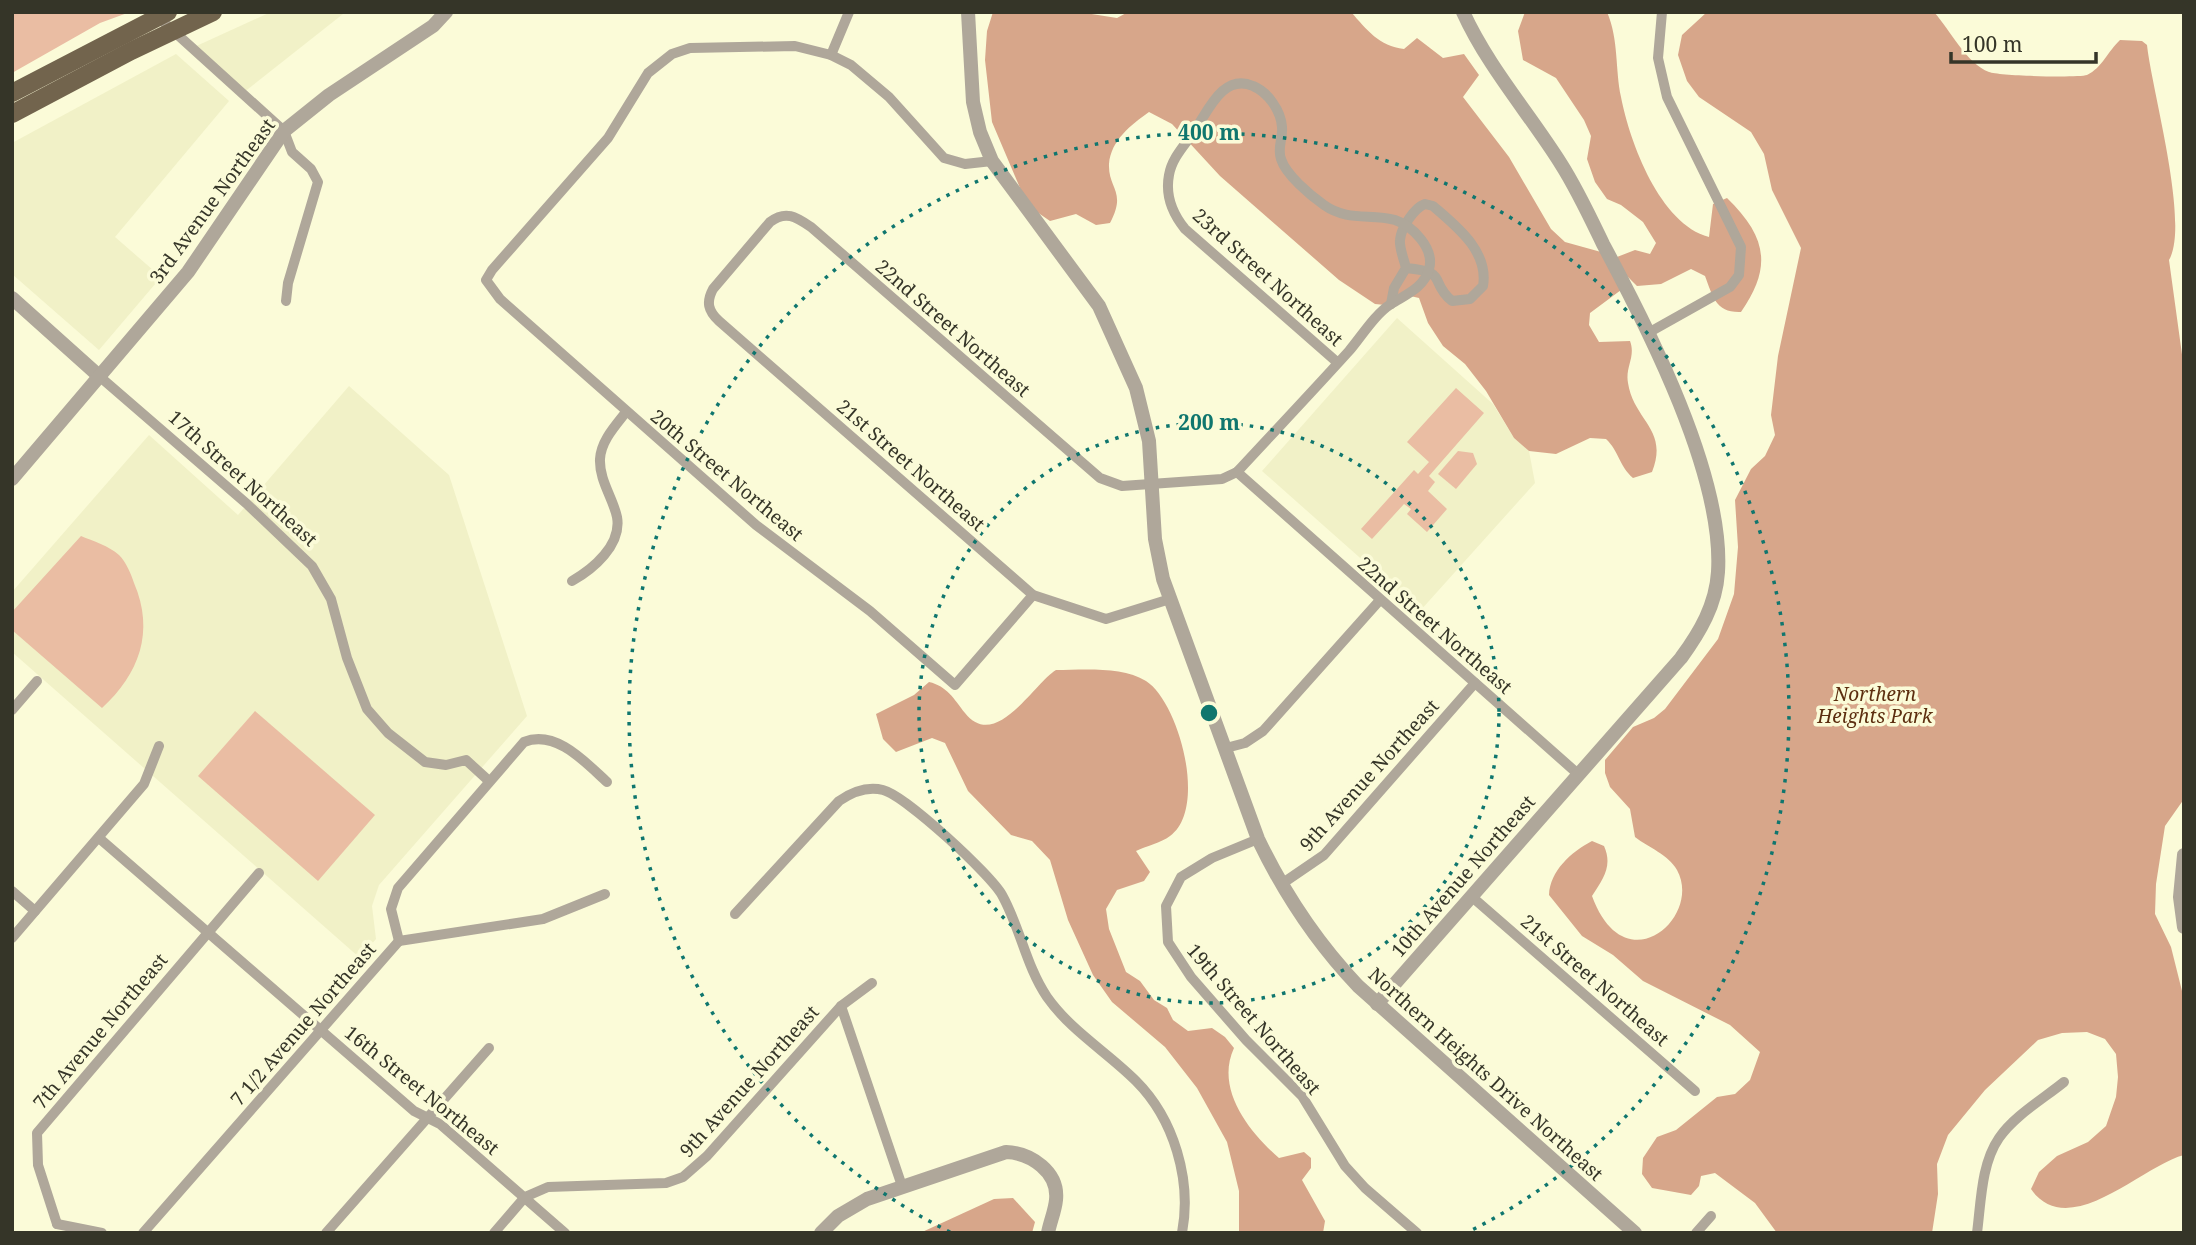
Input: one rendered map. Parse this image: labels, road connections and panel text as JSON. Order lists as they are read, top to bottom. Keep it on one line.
{"streets":{"street":["3rd Avenue Northeast","23rd Street Northeast","22nd Street Northeast","21st Street Northeast","20th Street Northeast","17th Street Northeast","9th Avenue Northeast","10th Avenue Northeast","19th Street Northeast","7 1/2 Avenue Northeast","7th Avenue Northeast","Northern Heights Drive Northeast","16th Street Northeast"]},"crossings":[["3rd Avenue Northeast","17th Street Northeast"],["22nd Street Northeast","21st Street Northeast"],["22nd Street Northeast","9th Avenue Northeast"],["22nd Street Northeast","10th Avenue Northeast"],["22nd Street Northeast","Northern Heights Drive Northeast"],["21st Street Northeast","20th Street Northeast"],["21st Street Northeast","10th Avenue Northeast"],["21st Street Northeast","Northern Heights Drive Northeast"],["17th Street Northeast","7 1/2 Avenue Northeast"],["9th Avenue Northeast","Northern Heights Drive Northeast"],["9th Avenue Northeast","16th Street Northeast"],["10th Avenue Northeast","Northern Heights Drive Northeast"],["19th Street Northeast","Northern Heights Drive Northeast"],["7 1/2 Avenue Northeast","16th Street Northeast"],["7th Avenue Northeast","16th Street Northeast"]],"parks":["Northern Heights Park"],"scale_bar":"100 m","rings":["400 m","200 m"]}
